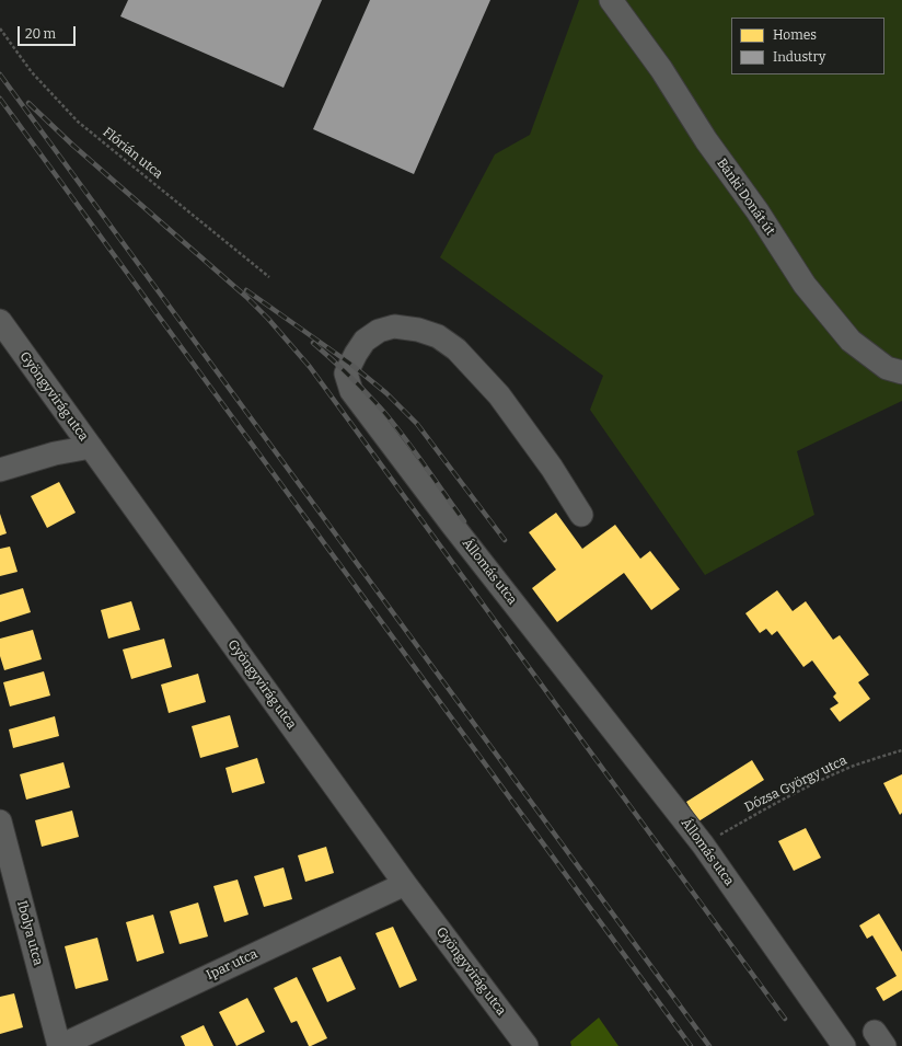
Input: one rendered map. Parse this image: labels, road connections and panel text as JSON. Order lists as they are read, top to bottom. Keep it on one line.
{"streets":{"street":["Bánki Donát út","Gyöngyvirág utca","Állomás utca","Ibolya utca","Ipar utca"],"path":["Flórián utca","Dózsa György utca"]},"crossings":[["Gyöngyvirág utca","Ipar utca"],["Állomás utca","Dózsa György utca"],["Ibolya utca","Ipar utca"]],"legend":["Homes","Industry"],"scale_bar":"20 m"}
